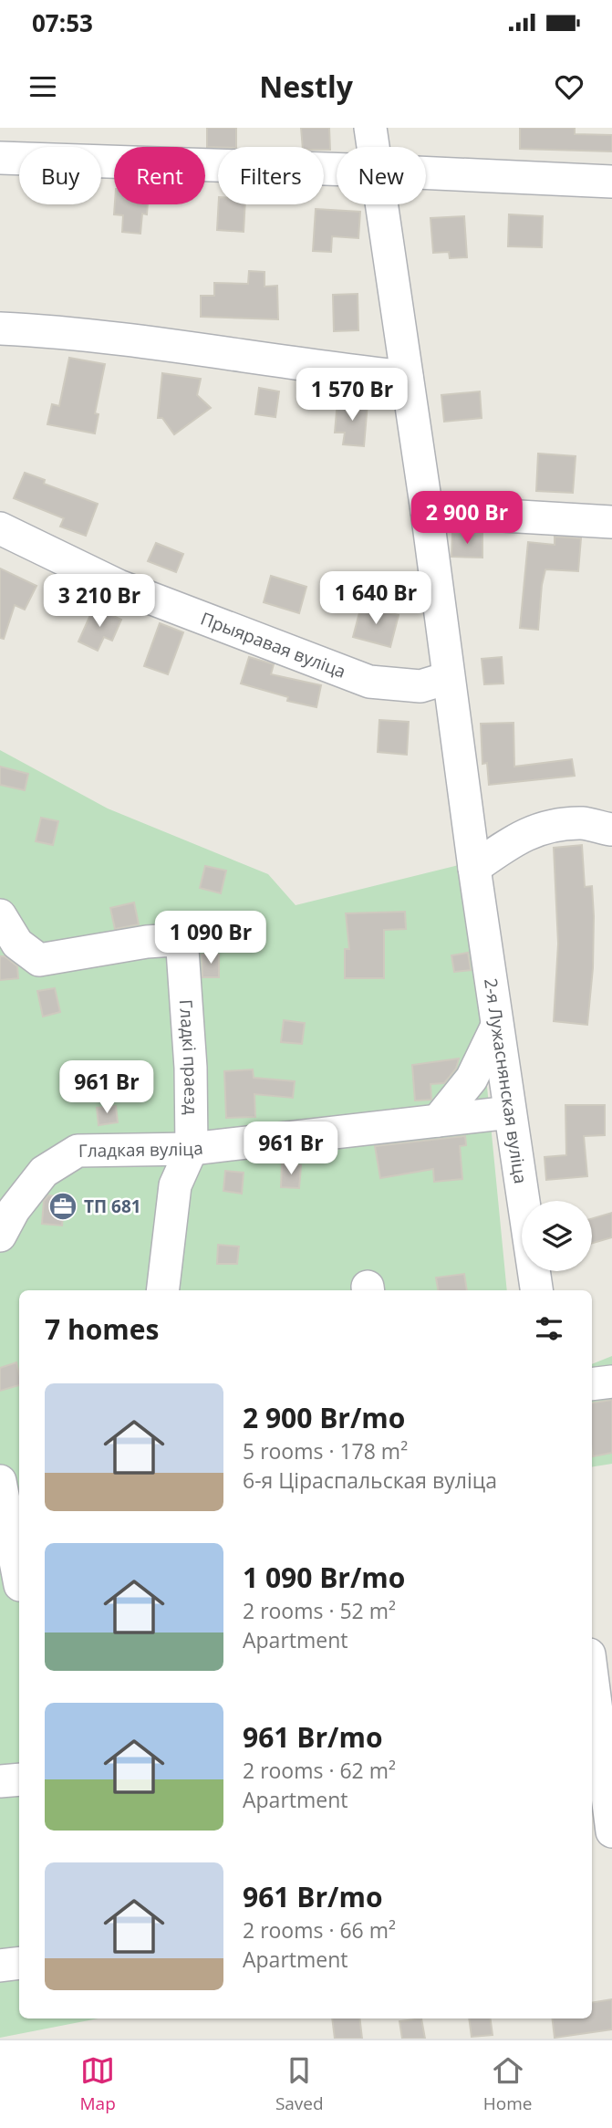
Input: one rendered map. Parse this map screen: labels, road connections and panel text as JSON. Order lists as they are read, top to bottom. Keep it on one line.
{"streets":{"street":["Прыяравая вуліца","Гладкі праезд","2-я Лужаснянская вуліца","Гладкая вуліца"]},"crossings":[["Прыяравая вуліца","2-я Лужаснянская вуліца"],["Гладкі праезд","Гладкая вуліца"],["2-я Лужаснянская вуліца","Гладкая вуліца"]],"places":{"office":["ТП 681"]},"page":{"status":"07:53","header":"Nestly","chip":["Buy","Rent","Filters","New"],"price":["1 570 Br","2 900 Br","1 640 Br","3 210 Br","1 090 Br","961 Br","961 Br"],"heading":"7 homes","list":[{"name":"2 900 Br/mo","note":"5 rooms · 178 m² · 6-я Ціраспальская вуліца"},{"name":"1 090 Br/mo","note":"2 rooms · 52 m² · Apartment"},{"name":"961 Br/mo","note":"2 rooms · 62 m² · Apartment"},{"name":"961 Br/mo","note":"2 rooms · 66 m² · Apartment"}],"tabs":["Map","Saved","Home"]}}
